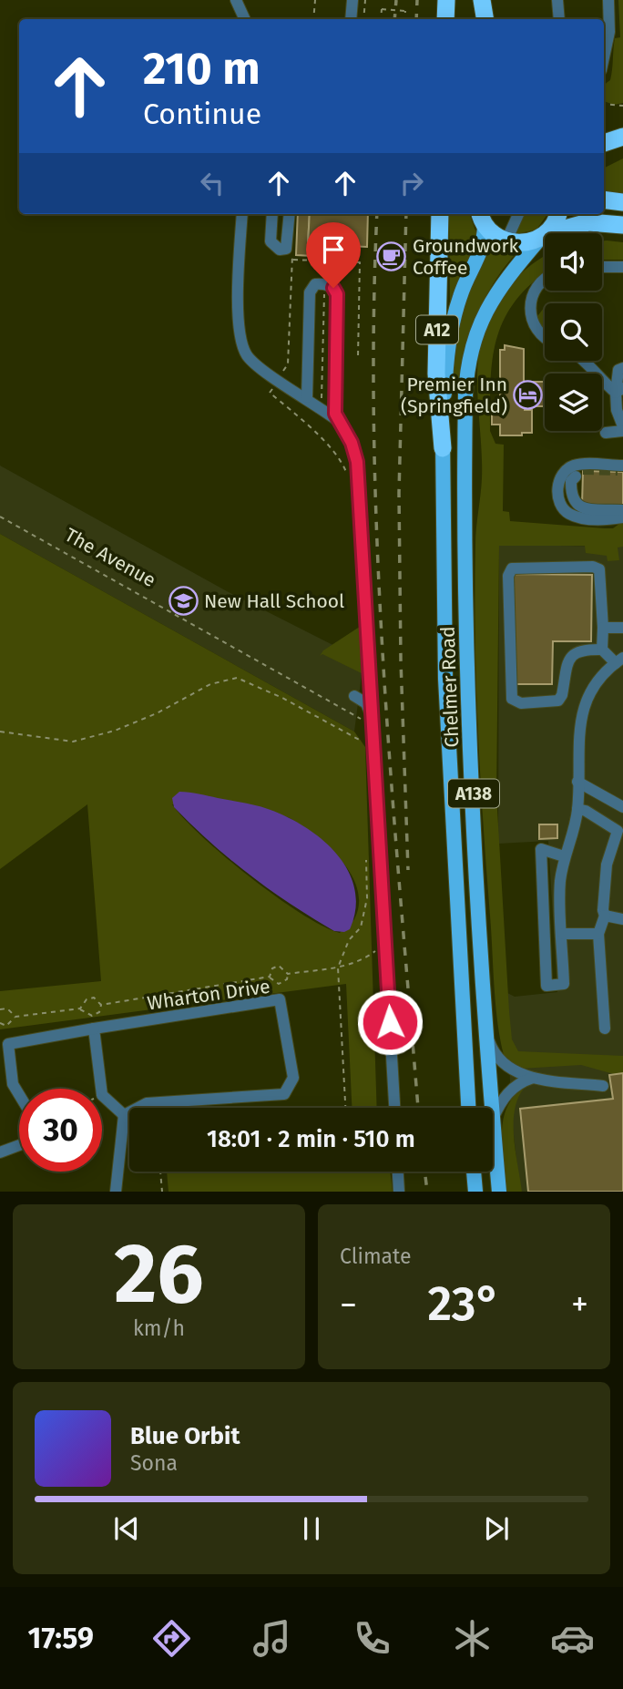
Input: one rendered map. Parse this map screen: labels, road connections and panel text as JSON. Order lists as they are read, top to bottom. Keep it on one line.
{"streets":{"highway":["A12"],"main road":["Chelmer Road","A138"],"street":["Wharton Drive"],"path":["The Avenue"]},"crossings":[["A12","Chelmer Road"]],"places":{"cafe":["Groundwork Coffee"],"hotel":["Premier Inn (Springfield)"],"school or university":["New Hall School"]},"page":{"turn":["210 m","Continue"],"limit":"30","trip":"18:01 · 2 min · 510 m","tile":[["26","km/h"],"Climate"],"heat":["−","23°","+"],"song":["Blue Orbit","Sona"],"tabs":"17:59"}}
